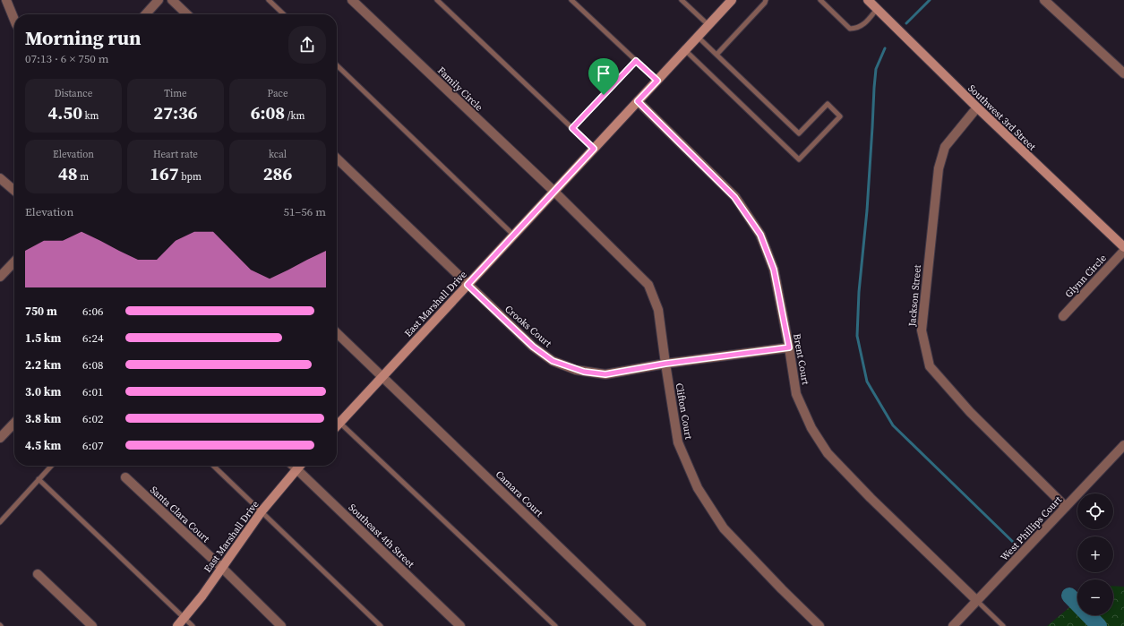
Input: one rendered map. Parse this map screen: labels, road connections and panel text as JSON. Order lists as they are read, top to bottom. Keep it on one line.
{"streets":{"main road":["Southwest 3rd Street","East Marshall Drive"],"street":["Family Circle","Glynn Circle","Jackson Street","Crooks Court","Brent Court","Clifton Court","Camara Court","Santa Clara Court","West Phillips Court","Southeast 4th Street"]},"crossings":[["Family Circle","East Marshall Drive"],["Family Circle","Clifton Court"],["Southwest 3rd Street","Jackson Street"],["Jackson Street","West Phillips Court"],["East Marshall Drive","Crooks Court"],["East Marshall Drive","Brent Court"],["East Marshall Drive","Clifton Court"],["East Marshall Drive","Camara Court"],["East Marshall Drive","Santa Clara Court"],["East Marshall Drive","Southeast 4th Street"],["Crooks Court","Brent Court"],["Crooks Court","Clifton Court"],["Brent Court","West Phillips Court"]],"page":{"heading":["Morning run","07:13 · 6 × 750 m"],"stats":[["Distance","4.50 km"],["Time","27:36"],["Pace","6:08 /km"],["Elevation","48 m"],["Heart rate","167 bpm"],["kcal","286"]],"chart":["Elevation","51–56 m"],"list":[{"name":"750 m","note":"6:06"},{"name":"1.5 km","note":"6:24"},{"name":"2.2 km","note":"6:08"},{"name":"3.0 km","note":"6:01"},{"name":"3.8 km","note":"6:02"},{"name":"4.5 km","note":"6:07"}],"map_buttons":["+","−"]}}
